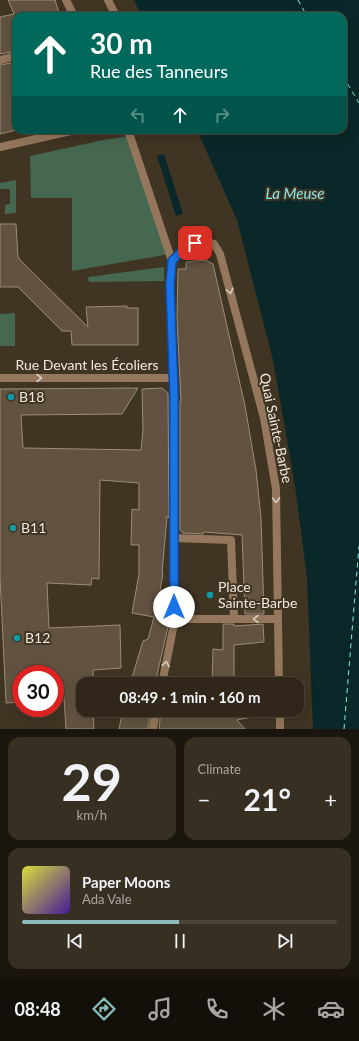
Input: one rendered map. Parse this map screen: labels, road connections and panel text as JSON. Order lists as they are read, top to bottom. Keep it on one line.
{"streets":{"street":["Rue Devant les Écoliers","Quai Sainte-Barbe"]},"one_way":["Rue Devant les Écoliers"],"water":["La Meuse"],"places":["B18","B11","Place Sainte-Barbe","B12"],"page":{"turn":["30 m","Rue des Tanneurs"],"limit":"30","trip":"08:49 · 1 min · 160 m","tile":[["29","km/h"],"Climate"],"heat":["−","21°","+"],"song":["Paper Moons","Ada Vale"],"tabs":"08:48"}}
